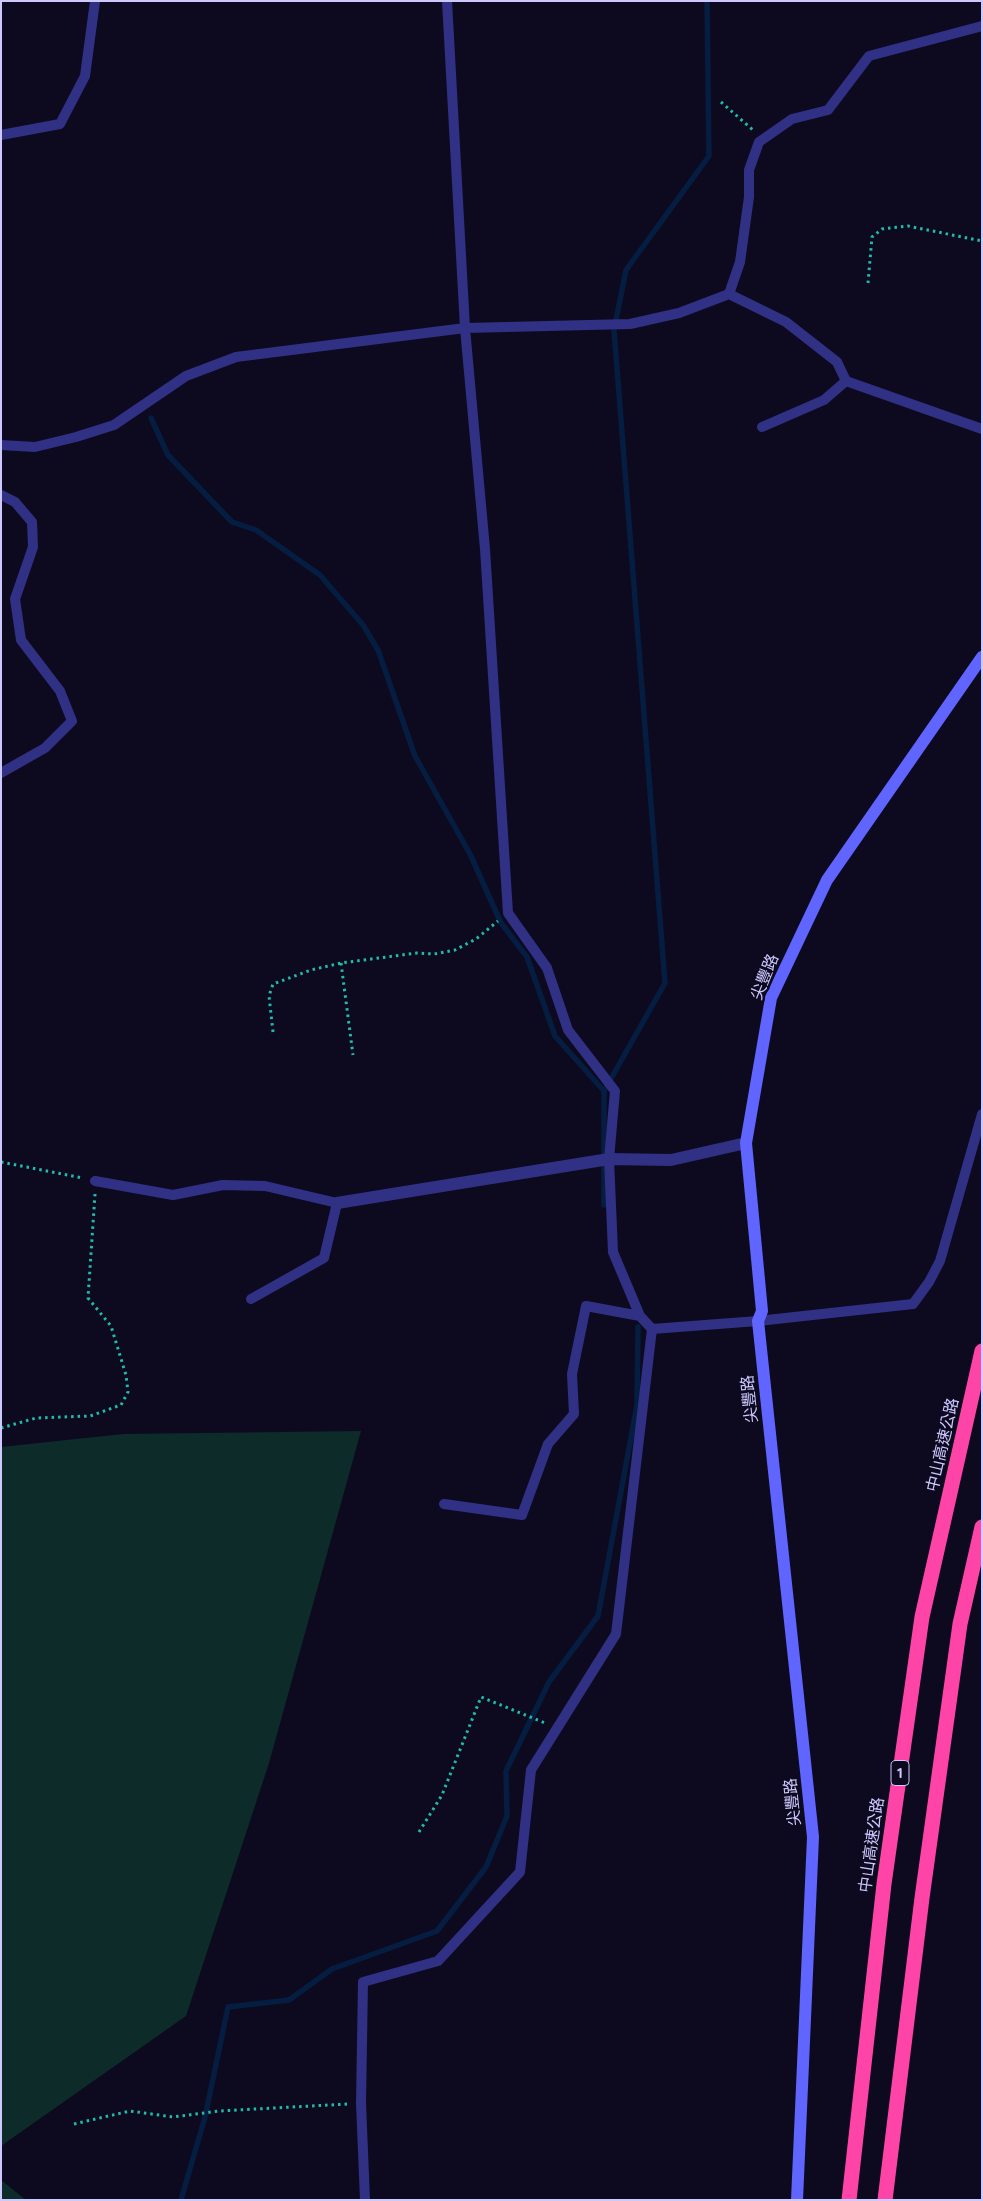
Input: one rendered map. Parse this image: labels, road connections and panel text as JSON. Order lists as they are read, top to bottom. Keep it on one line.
{"streets":{"highway":["中山高速公路","1"],"street":["尖豐路"]}}
